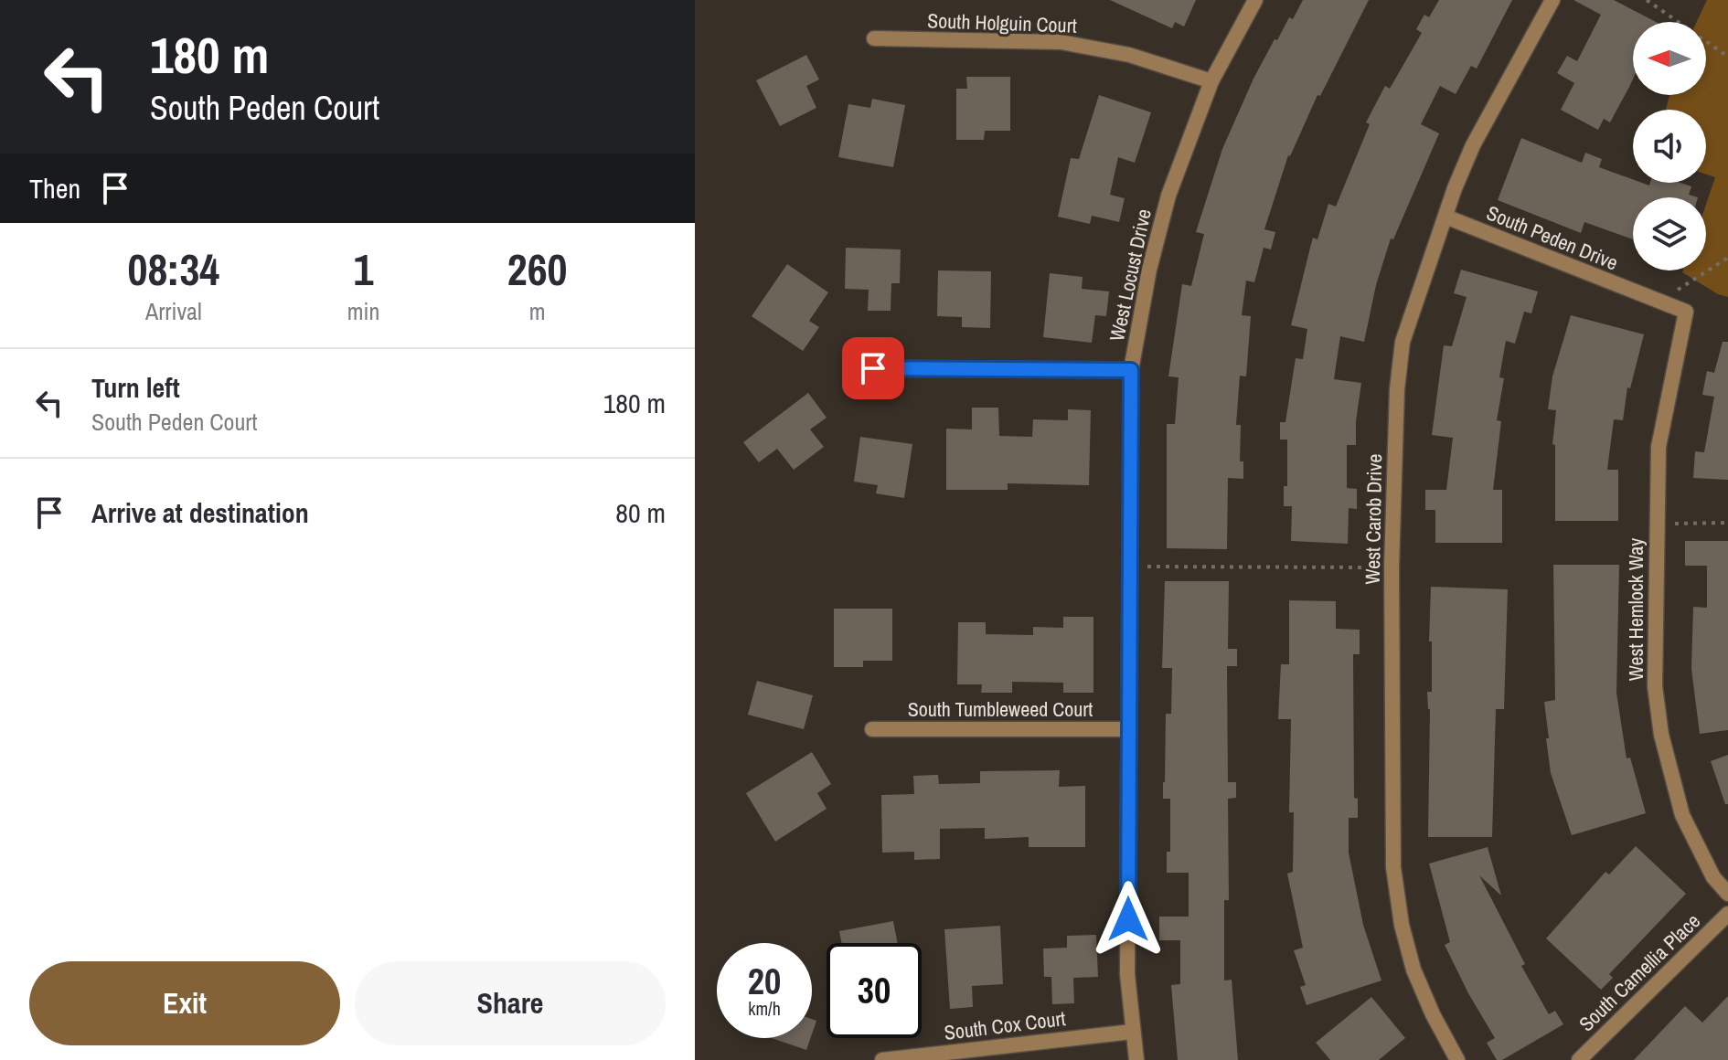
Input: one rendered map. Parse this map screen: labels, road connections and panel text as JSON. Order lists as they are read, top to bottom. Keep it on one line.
{"streets":{"street":["South Holguin Court","South Peden Drive","West Locust Drive","West Carob Drive","West Hemlock Way","South Tumbleweed Court","South Camellia Place","South Cox Court"]},"crossings":[["South Holguin Court","West Locust Drive"],["South Peden Drive","West Carob Drive"],["South Peden Drive","West Hemlock Way"],["West Locust Drive","South Tumbleweed Court"],["West Locust Drive","South Cox Court"]],"north":"left","page":{"turn":["180 m","South Peden Court"],"then":"Then","eta":["08:34","Arrival","1","min","260","m"],"list":[{"name":"Turn left","note":"South Peden Court","value":"180 m"},{"name":"Arrive at destination","value":"80 m"}],"speed":"20 km/h","limit":"30","buttons":["Exit","Share"]}}
